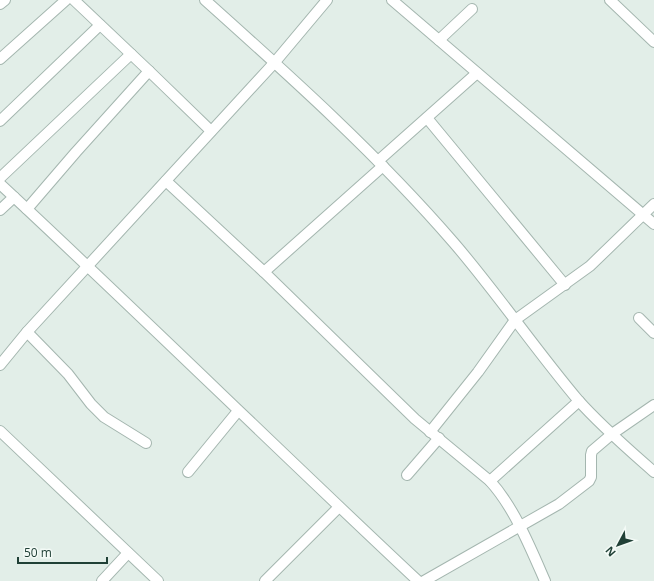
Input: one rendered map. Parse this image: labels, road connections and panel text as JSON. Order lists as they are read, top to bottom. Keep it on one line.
{"scale_bar":"50 m","north":"bottom left"}
